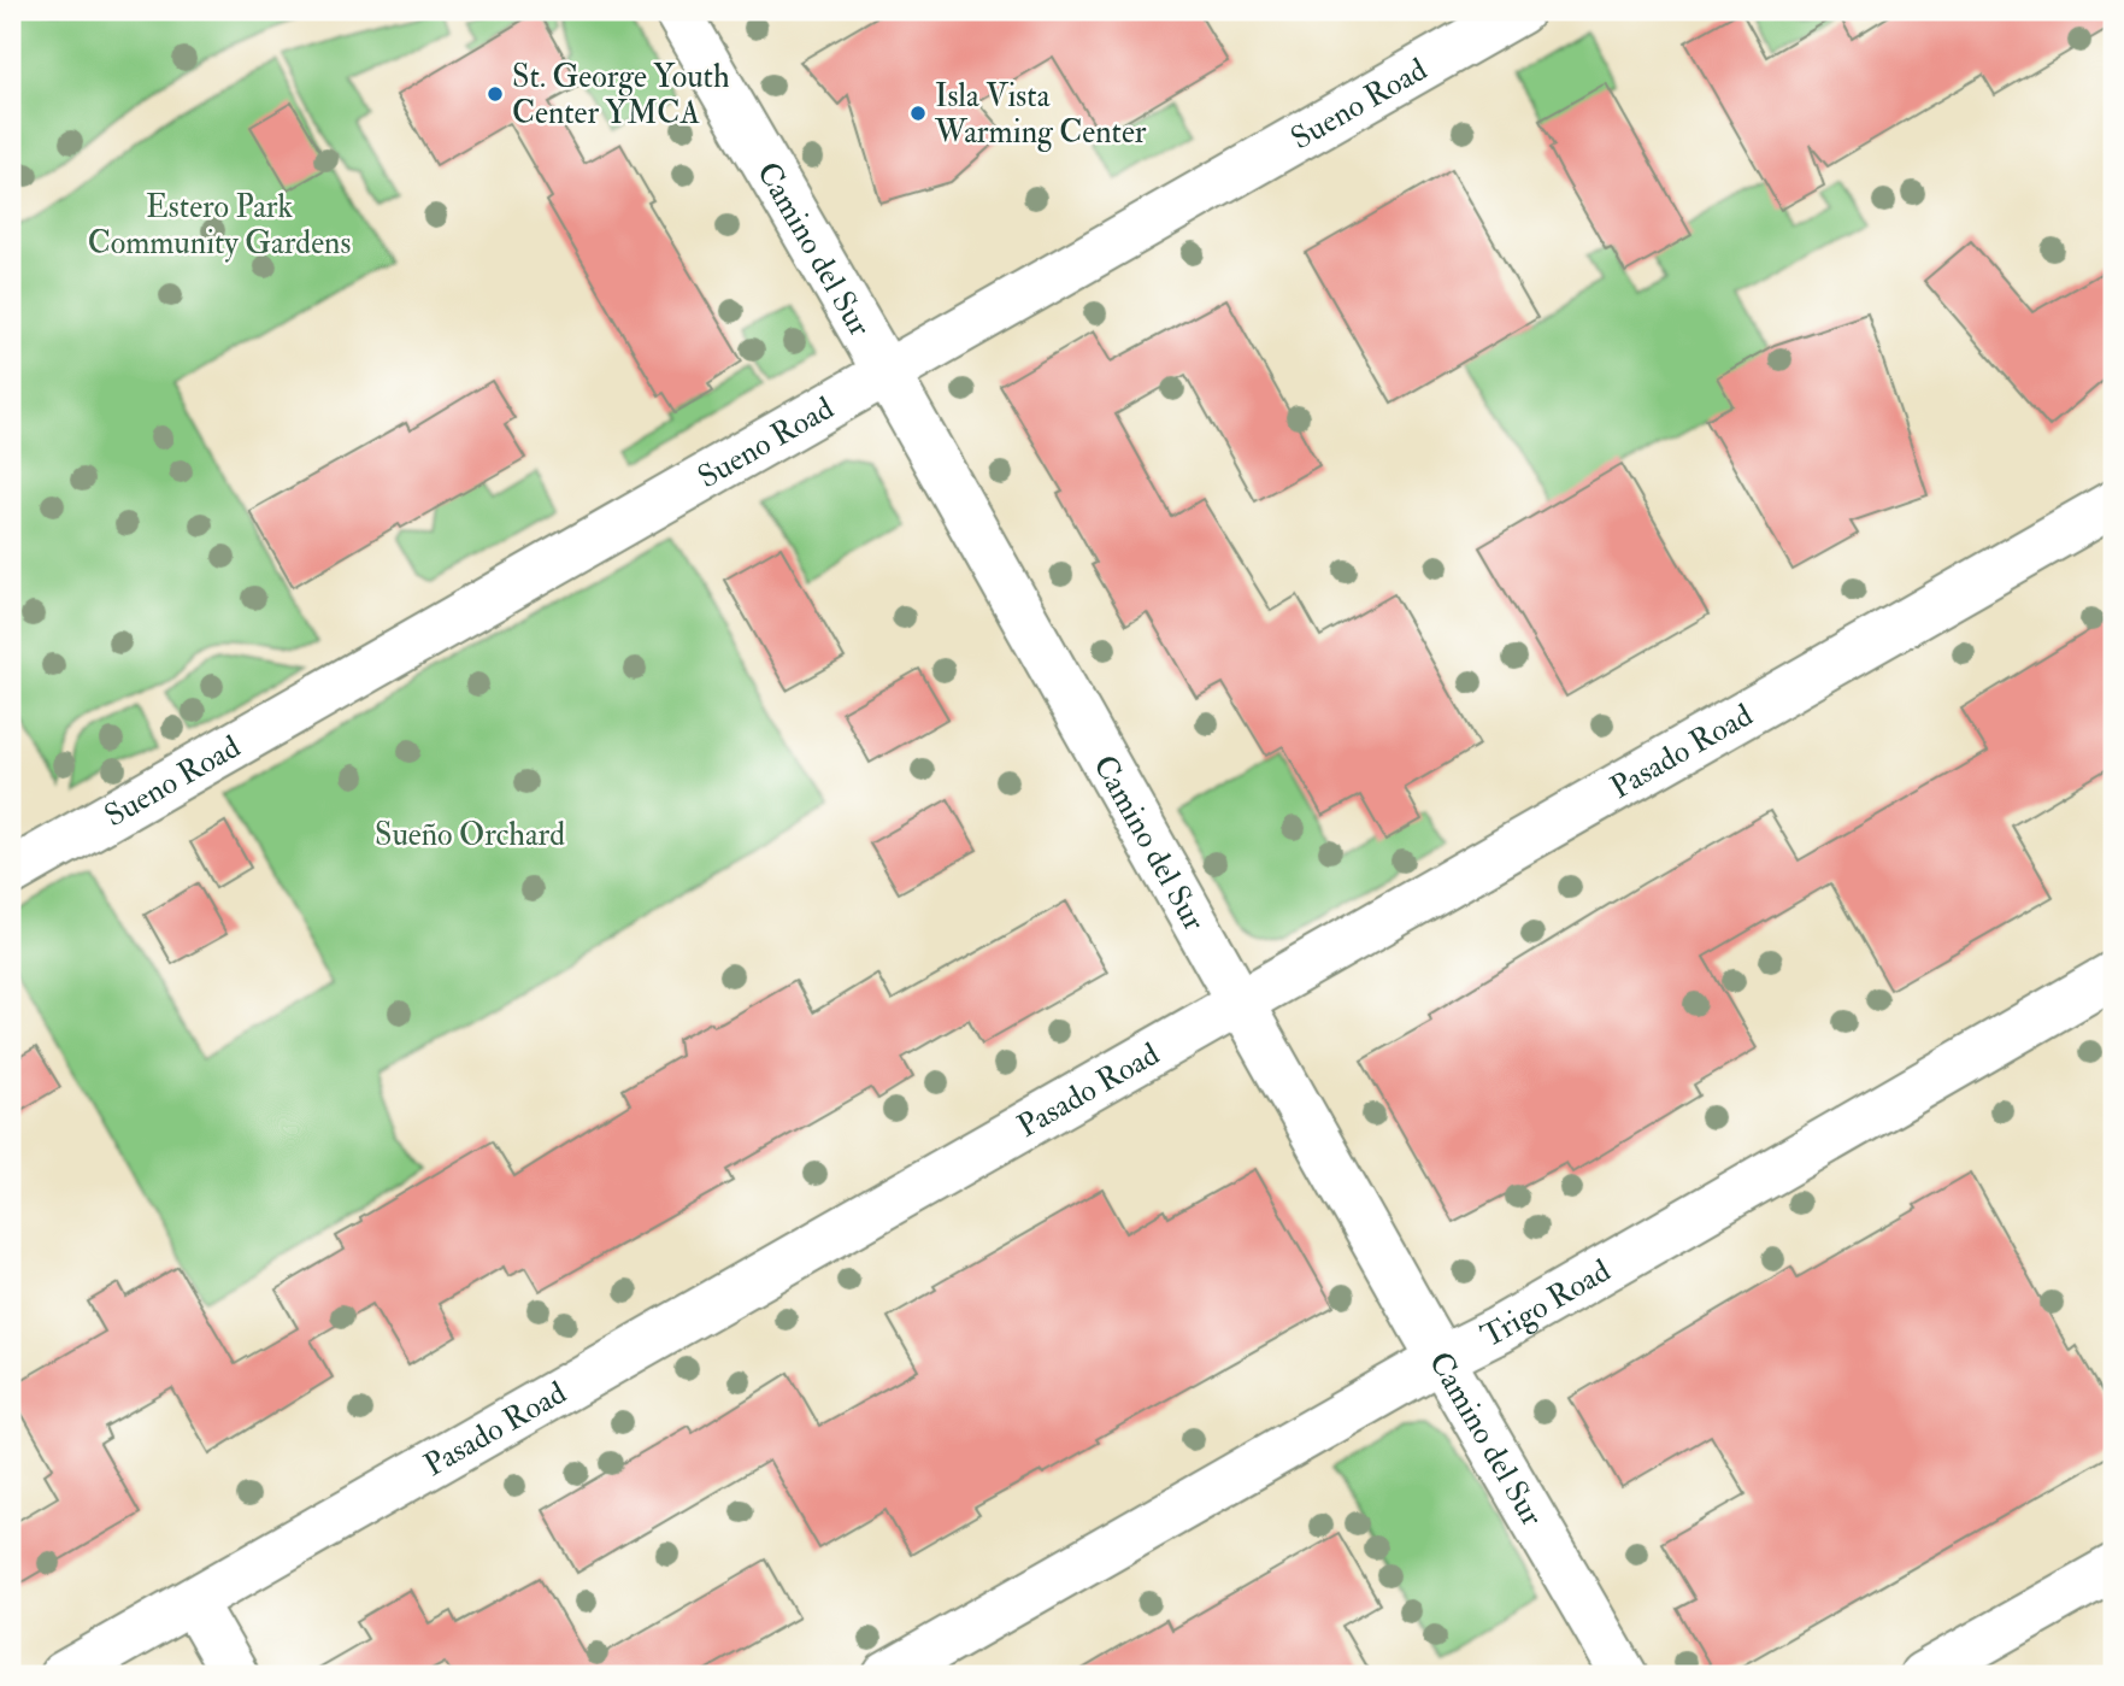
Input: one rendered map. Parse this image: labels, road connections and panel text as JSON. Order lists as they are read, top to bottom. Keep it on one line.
{"streets":{"street":["Sueno Road","Camino del Sur","Pasado Road","Trigo Road"]},"crossings":[["Sueno Road","Camino del Sur"],["Camino del Sur","Pasado Road"],["Camino del Sur","Trigo Road"]],"parks":["Estero Park Community Gardens","Sueño Orchard"],"places":["St. George Youth Center YMCA","Isla Vista Warming Center"]}
